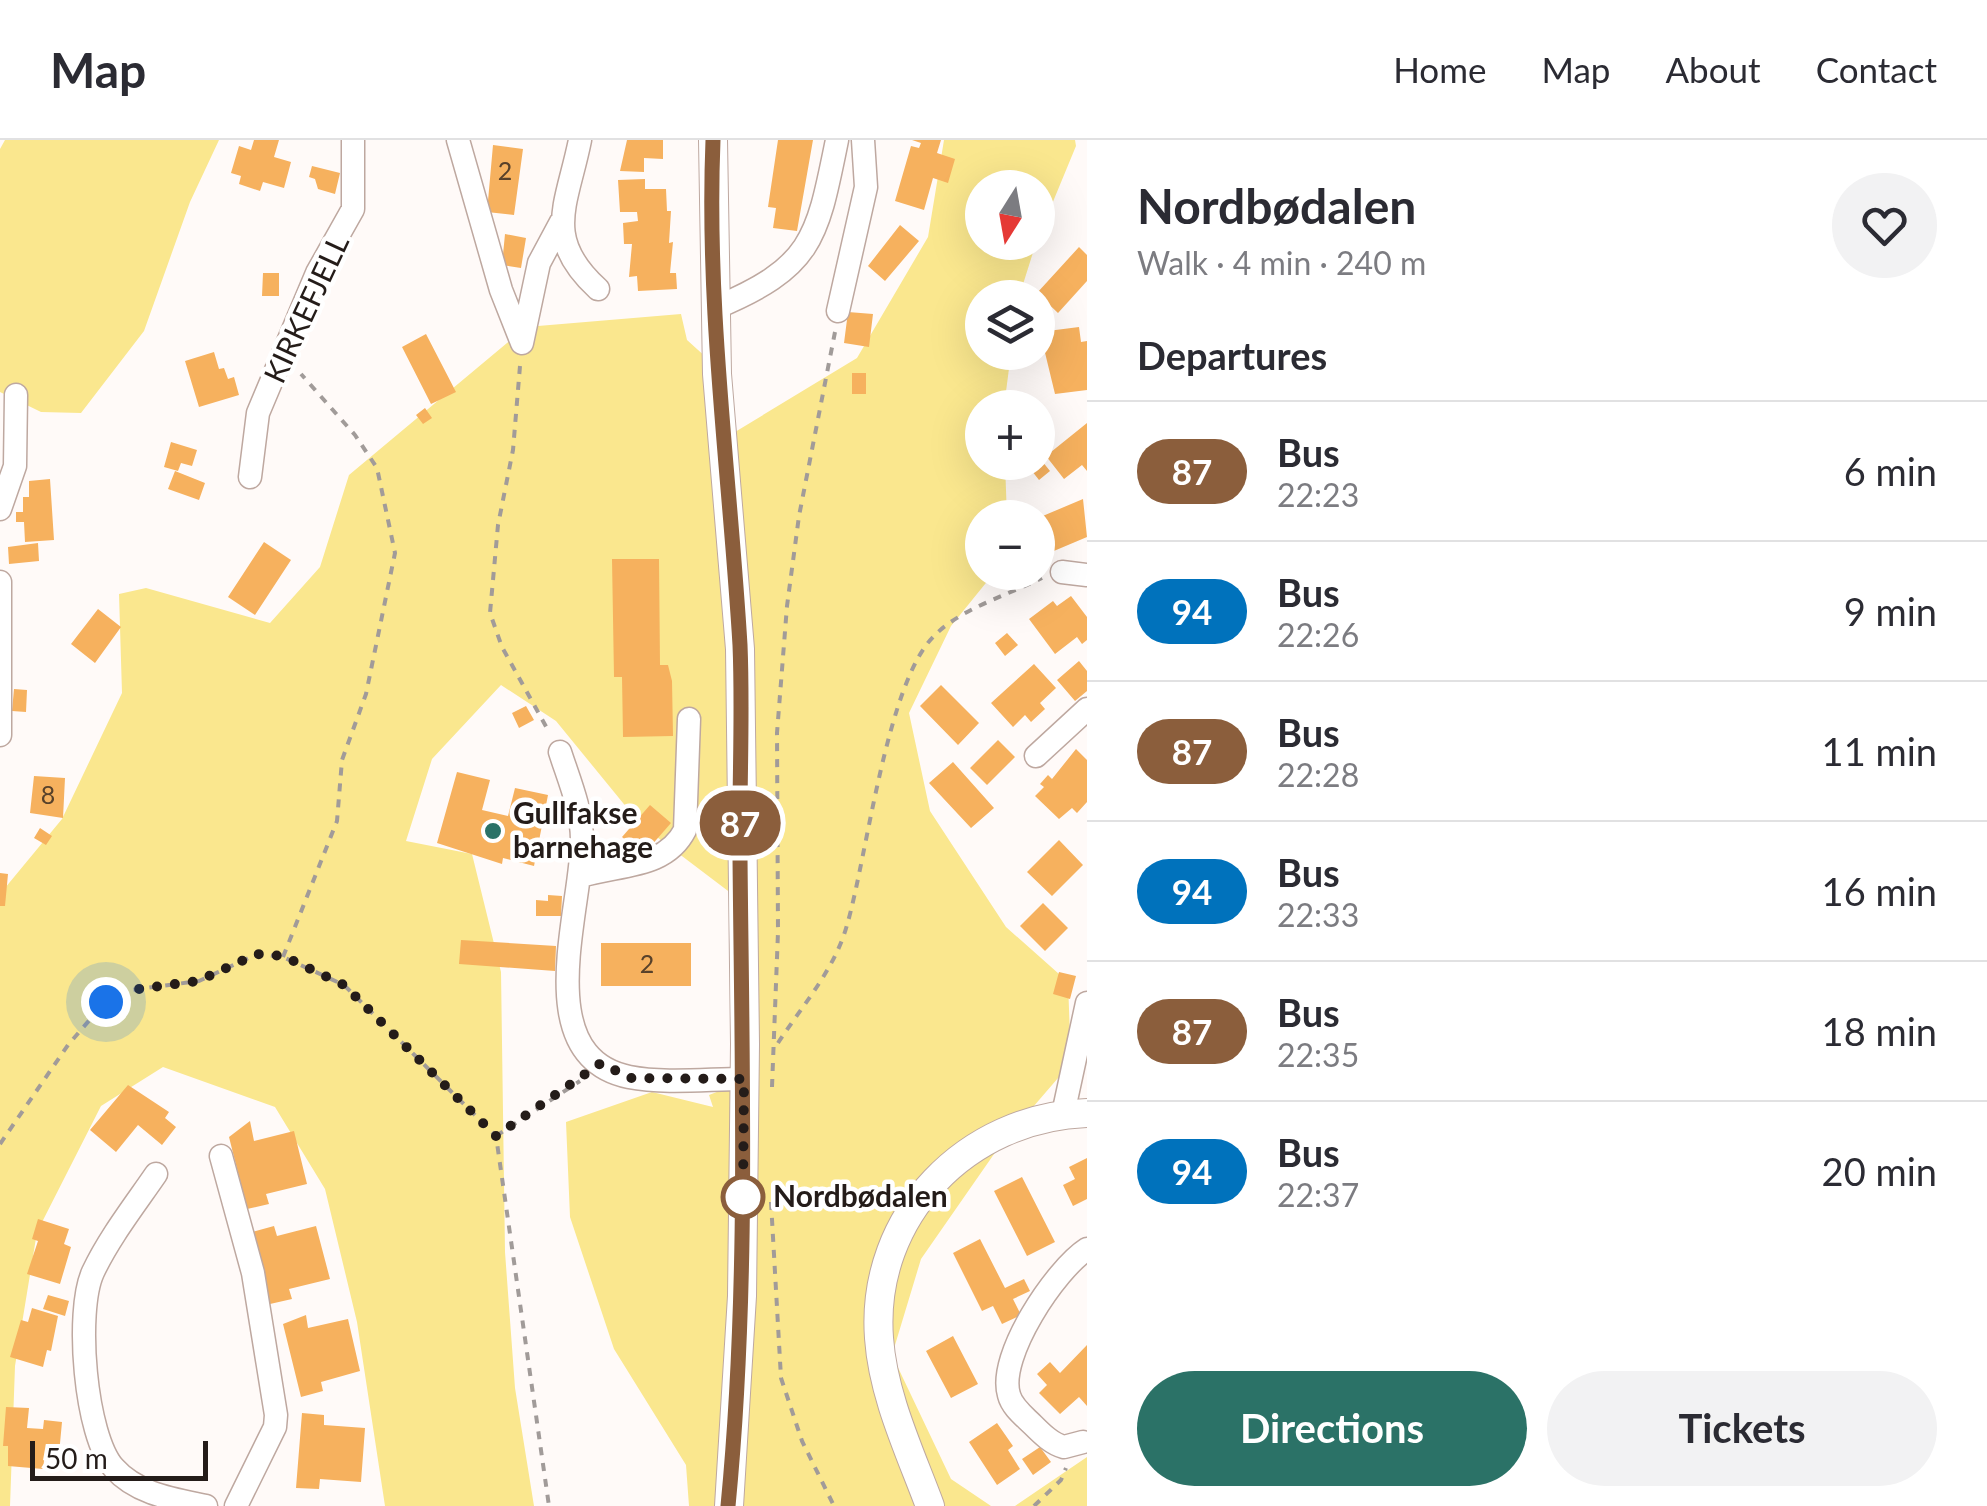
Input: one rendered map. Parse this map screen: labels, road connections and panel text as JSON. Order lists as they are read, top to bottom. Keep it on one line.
{"streets":{"street":["KIRKEFJELL"]},"places":["Gullfakse barnehage","Nordbødalen"],"lines":["bus line 87"],"house_numbers":["2","8","2"],"scale_bar":"50 m","north":"bottom","page":{"header":"Map","nav":["Home","Map","About","Contact"],"on_map":"87","heading":[["Nordbødalen","Walk · 4 min · 240 m"],"Departures"],"map_buttons":["+","−"],"list":[{"mark":"87","name":"Bus","note":"22:23","value":"6 min"},{"mark":"94","name":"Bus","note":"22:26","value":"9 min"},{"mark":"87","name":"Bus","note":"22:28","value":"11 min"},{"mark":"94","name":"Bus","note":"22:33","value":"16 min"},{"mark":"87","name":"Bus","note":"22:35","value":"18 min"},{"mark":"94","name":"Bus","note":"22:37","value":"20 min"}],"buttons":["Directions","Tickets"],"scale":"50 m"}}
